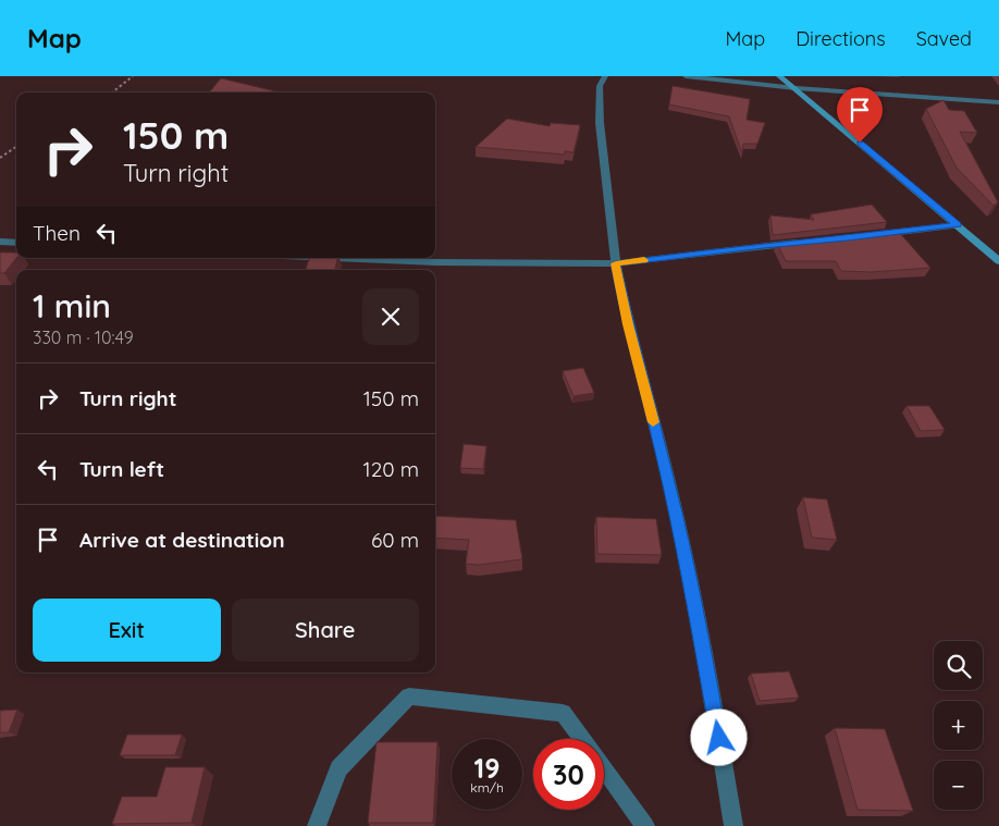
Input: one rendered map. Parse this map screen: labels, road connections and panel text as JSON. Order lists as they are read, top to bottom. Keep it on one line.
{"page":{"header":"Map","nav":["Map","Directions","Saved"],"turn":["150 m","Turn right"],"then":"Then","heading":["1 min","330 m · 10:49"],"list":[{"name":"Turn right","value":"150 m"},{"name":"Turn left","value":"120 m"},{"name":"Arrive at destination","value":"60 m"}],"buttons":["Exit","Share"],"map_buttons":["+","−"],"speed":"19 km/h","limit":"30"}}
